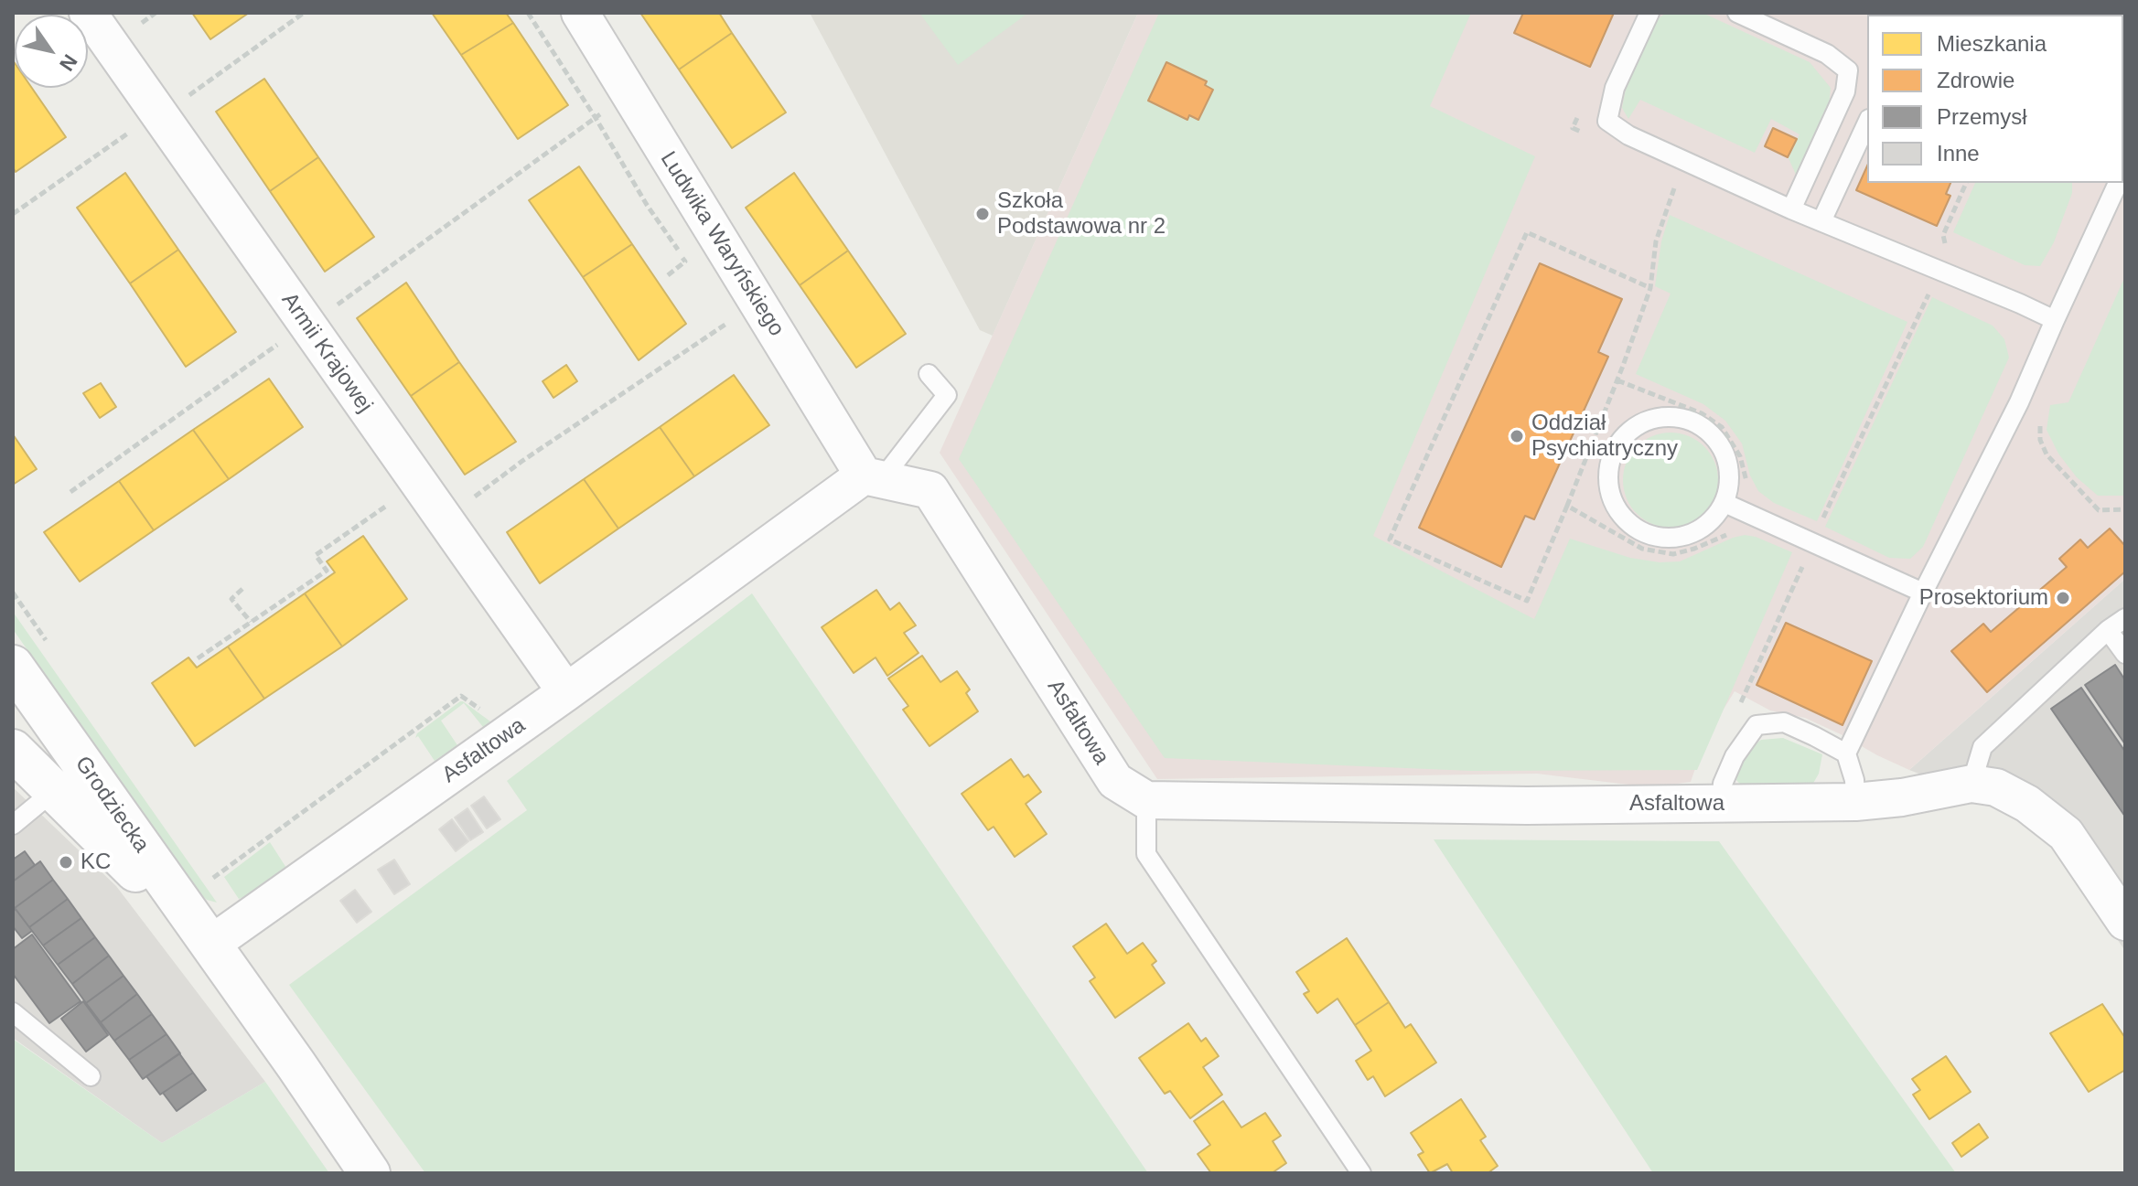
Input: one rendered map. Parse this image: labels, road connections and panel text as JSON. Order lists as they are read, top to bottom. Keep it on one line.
{"streets":{"street":["Ludwika Waryńskiego","Armii Krajowej","Asfaltowa","Grodziecka"]},"crossings":[["Ludwika Waryńskiego","Asfaltowa"],["Armii Krajowej","Asfaltowa"],["Asfaltowa","Grodziecka"]],"places":["Szkoła Podstawowa nr 2","Oddział Psychiatryczny","Prosektorium","KC"],"legend":["Mieszkania","Zdrowie","Przemysł","Inne"],"north":"bottom right"}
